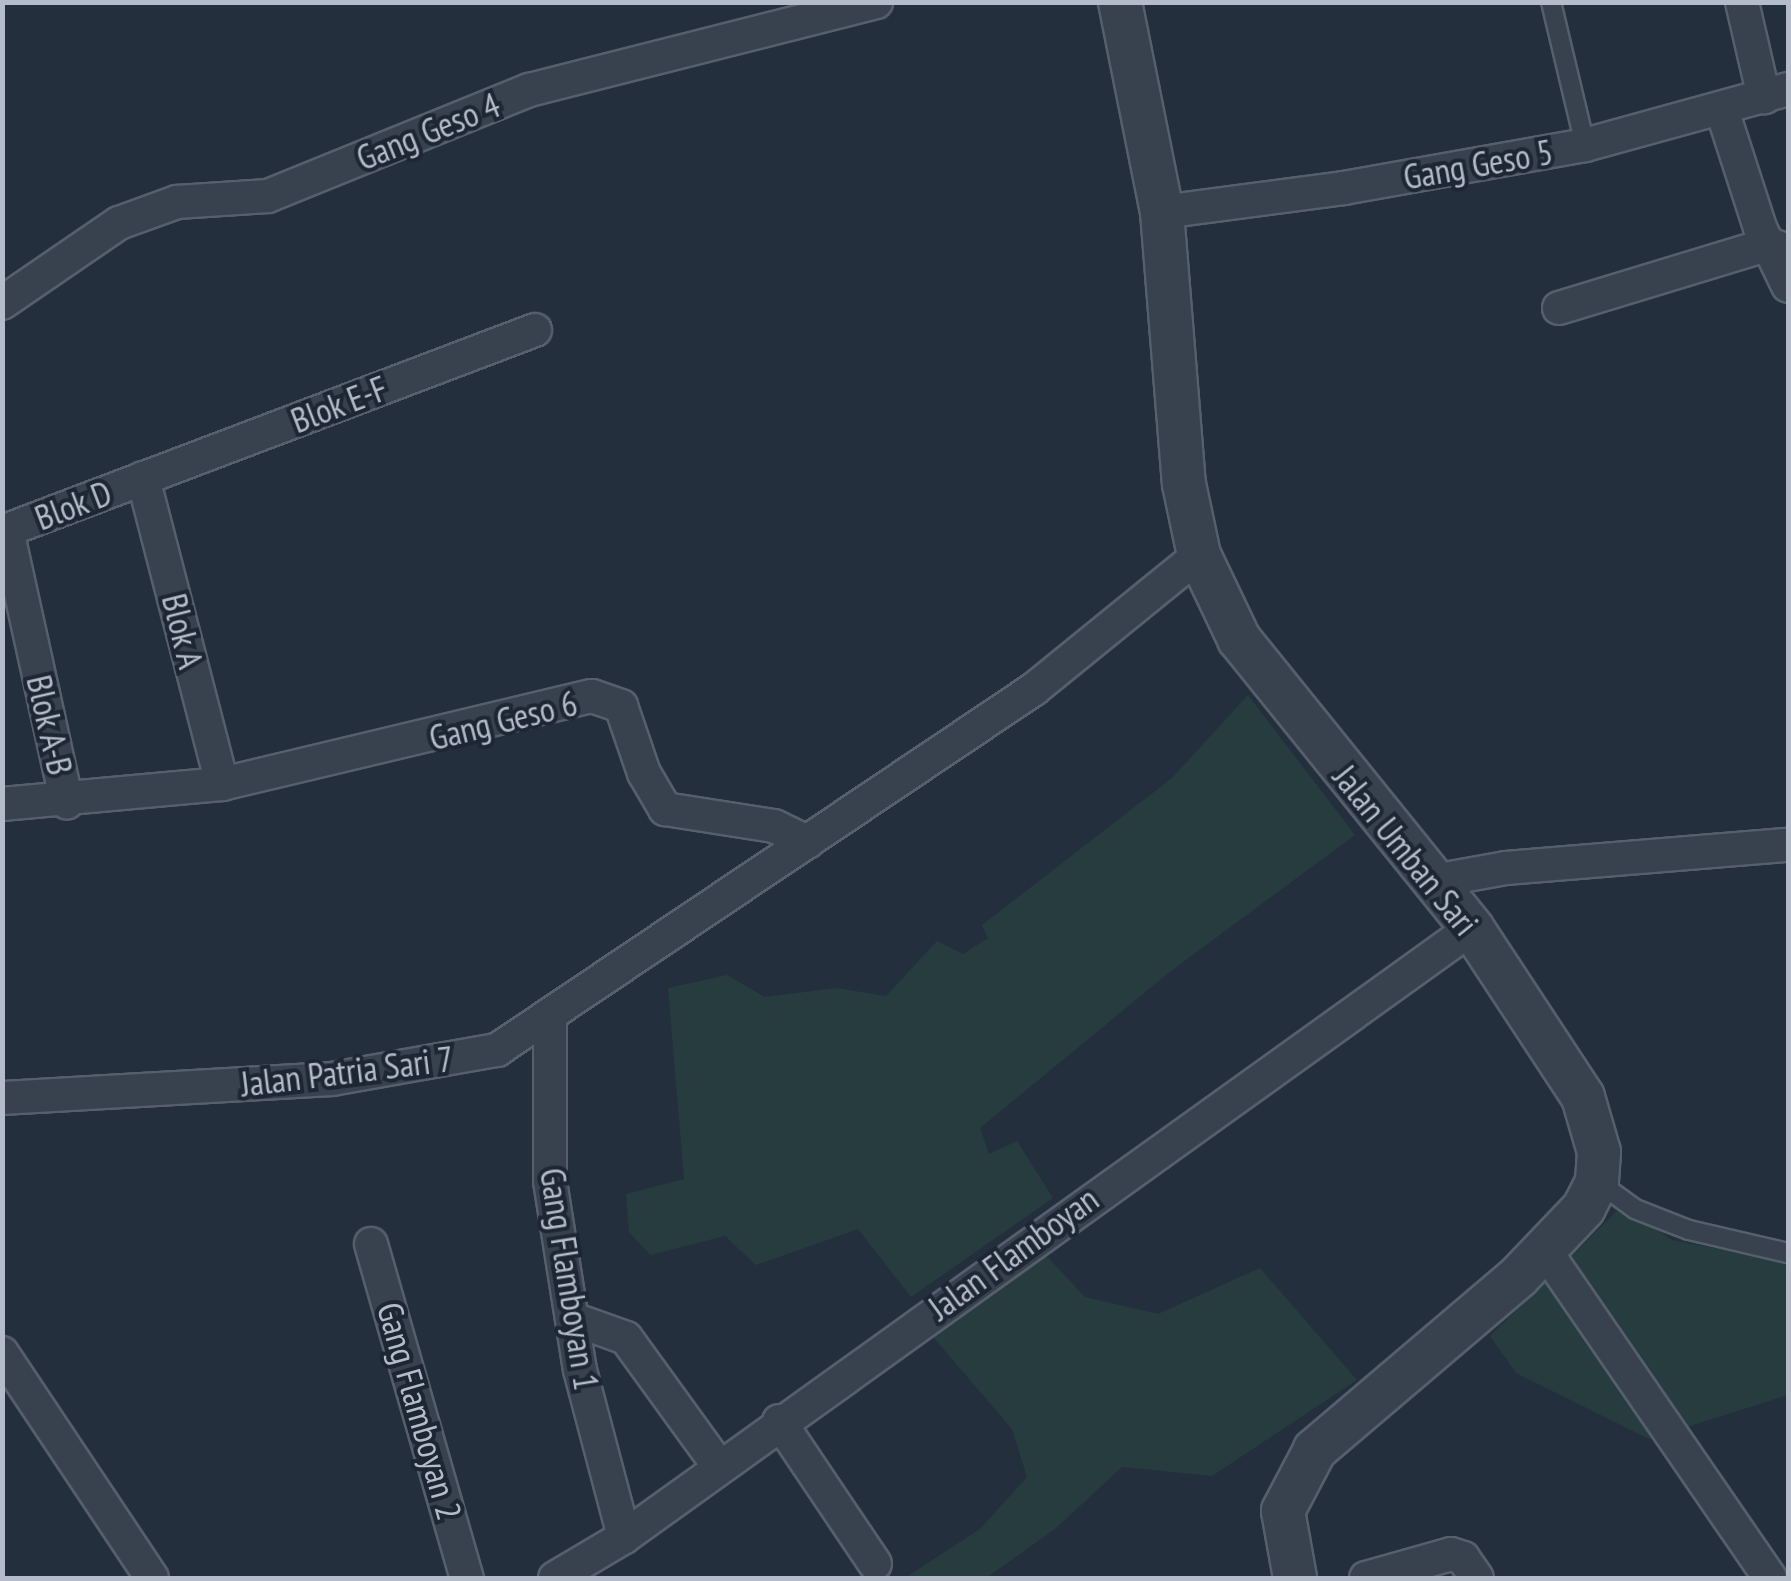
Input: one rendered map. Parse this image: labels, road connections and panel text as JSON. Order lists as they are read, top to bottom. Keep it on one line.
{"streets":{"street":["Gang Geso 4","Gang Geso 5","Blok E-F","Blok D","Blok A","Gang Geso 6","Blok A-B","Jalan Umban Sari","Jalan Patria Sari 7","Jalan Flamboyan","Gang Flamboyan 1","Gang Flamboyan 2"]},"crossings":[["Gang Geso 5","Jalan Umban Sari"],["Blok E-F","Blok D"],["Blok E-F","Blok A"],["Blok D","Blok A"],["Blok D","Blok A-B"],["Blok A","Gang Geso 6"],["Gang Geso 6","Blok A-B"],["Gang Geso 6","Jalan Patria Sari 7"],["Jalan Umban Sari","Jalan Flamboyan"],["Jalan Patria Sari 7","Gang Flamboyan 1"],["Jalan Flamboyan","Gang Flamboyan 1"]]}
